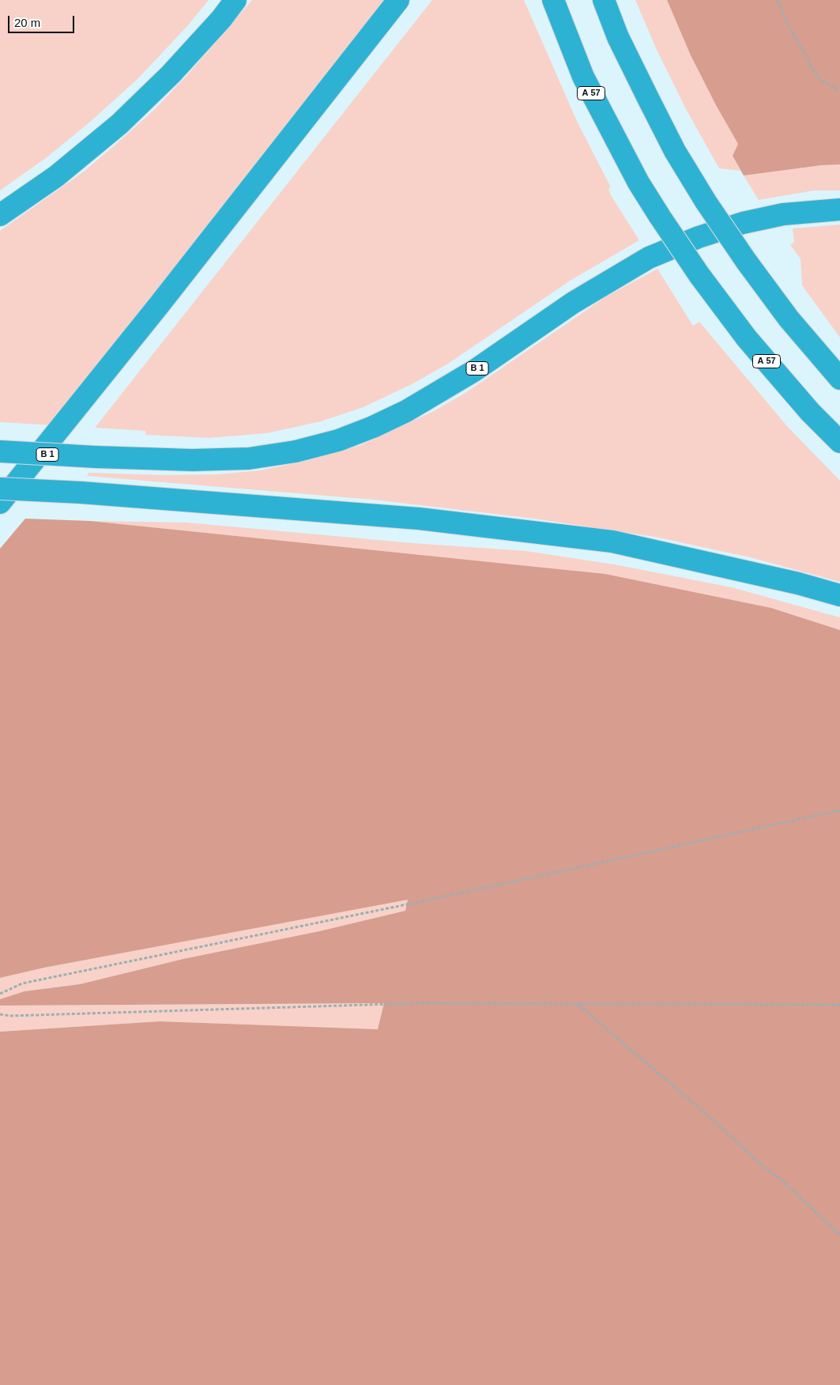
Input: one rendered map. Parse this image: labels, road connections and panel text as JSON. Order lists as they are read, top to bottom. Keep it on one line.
{"streets":{"highway":["A 57","B 1"]},"scale_bar":"20 m"}
